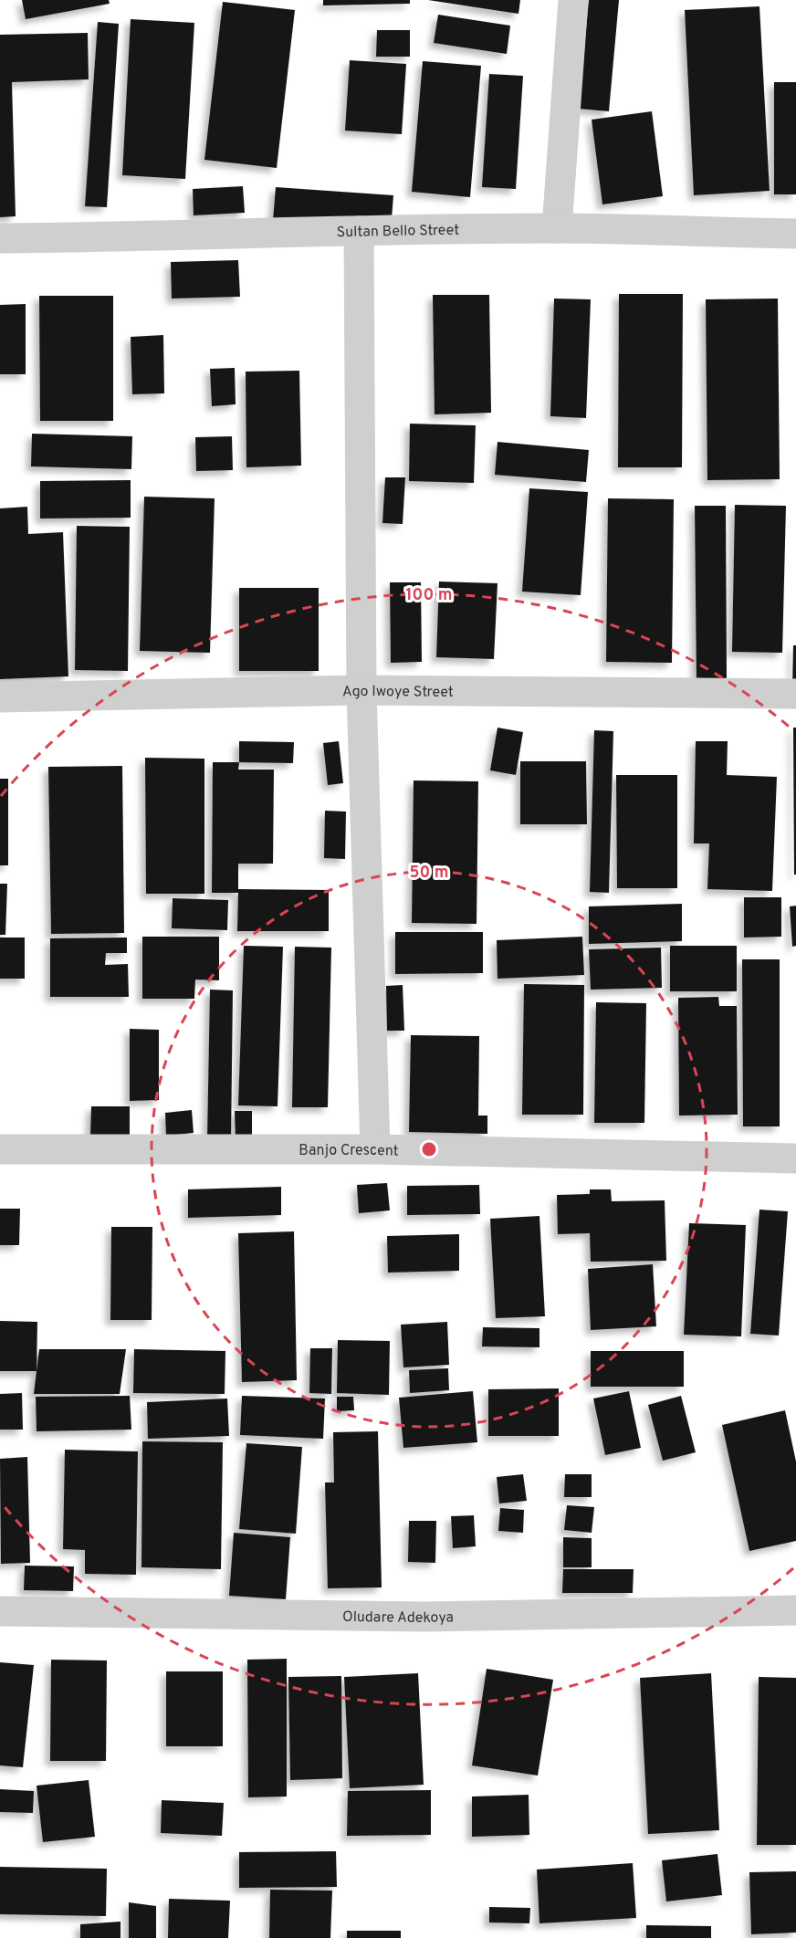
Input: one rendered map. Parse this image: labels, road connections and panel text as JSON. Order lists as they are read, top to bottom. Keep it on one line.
{"streets":{"street":["Sultan Bello Street","Ago Iwoye Street","Banjo Crescent","Oludare Adekoya"]},"rings":["100 m","50 m"]}
